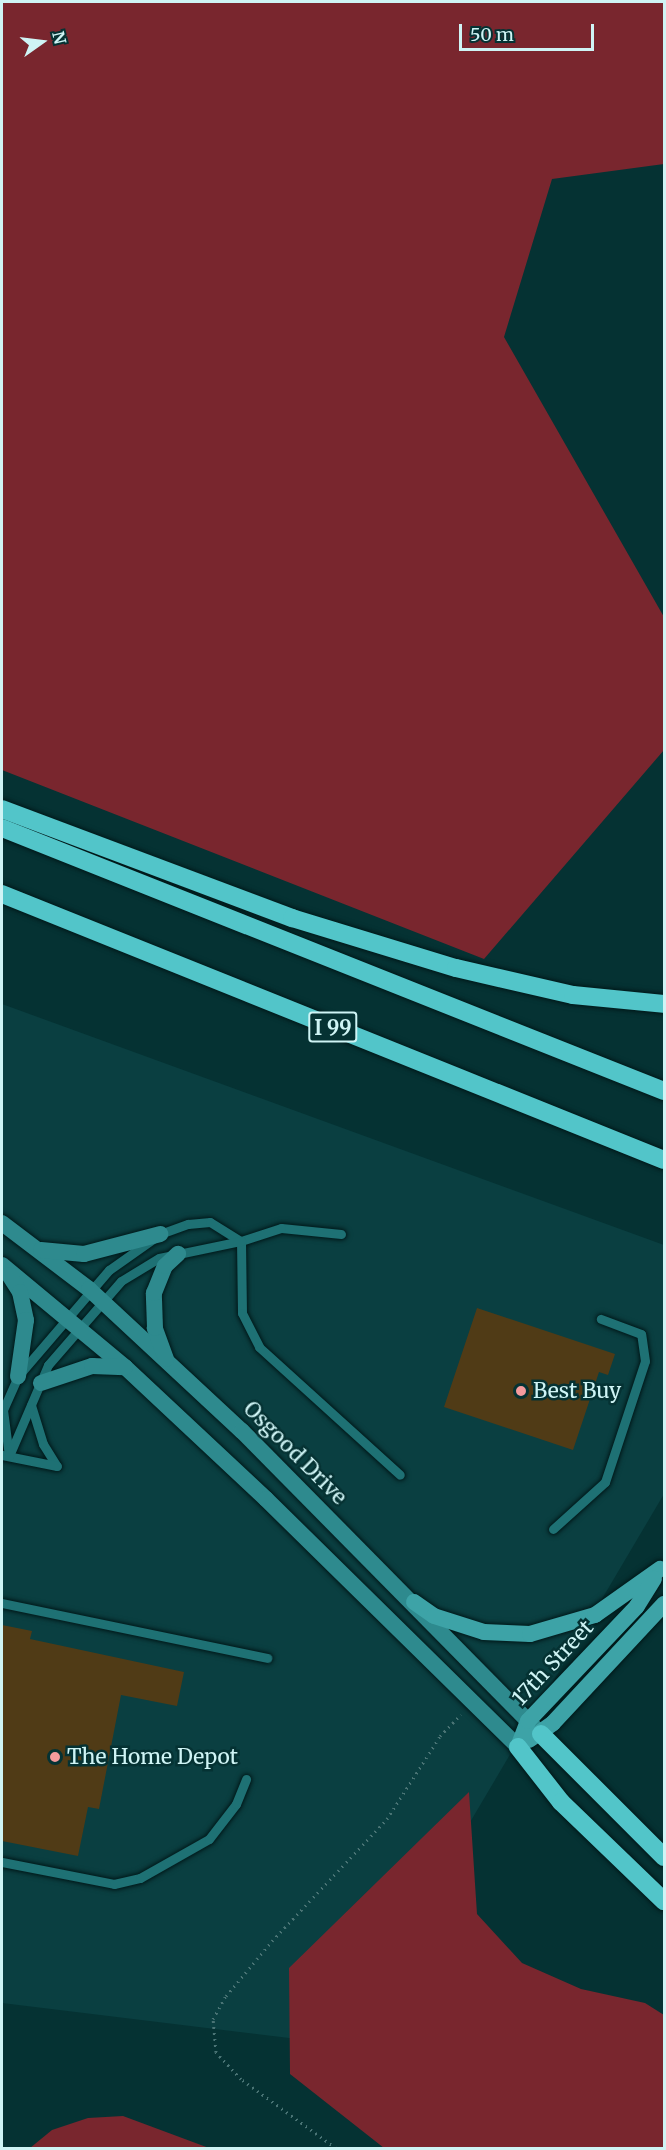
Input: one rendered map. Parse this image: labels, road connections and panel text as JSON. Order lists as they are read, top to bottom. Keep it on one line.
{"streets":{"highway":["I 99"],"main road":["Osgood Drive","17th Street"]},"crossings":[["Osgood Drive","17th Street"]],"places":["Best Buy","The Home Depot"],"scale_bar":"50 m","north":"right"}
